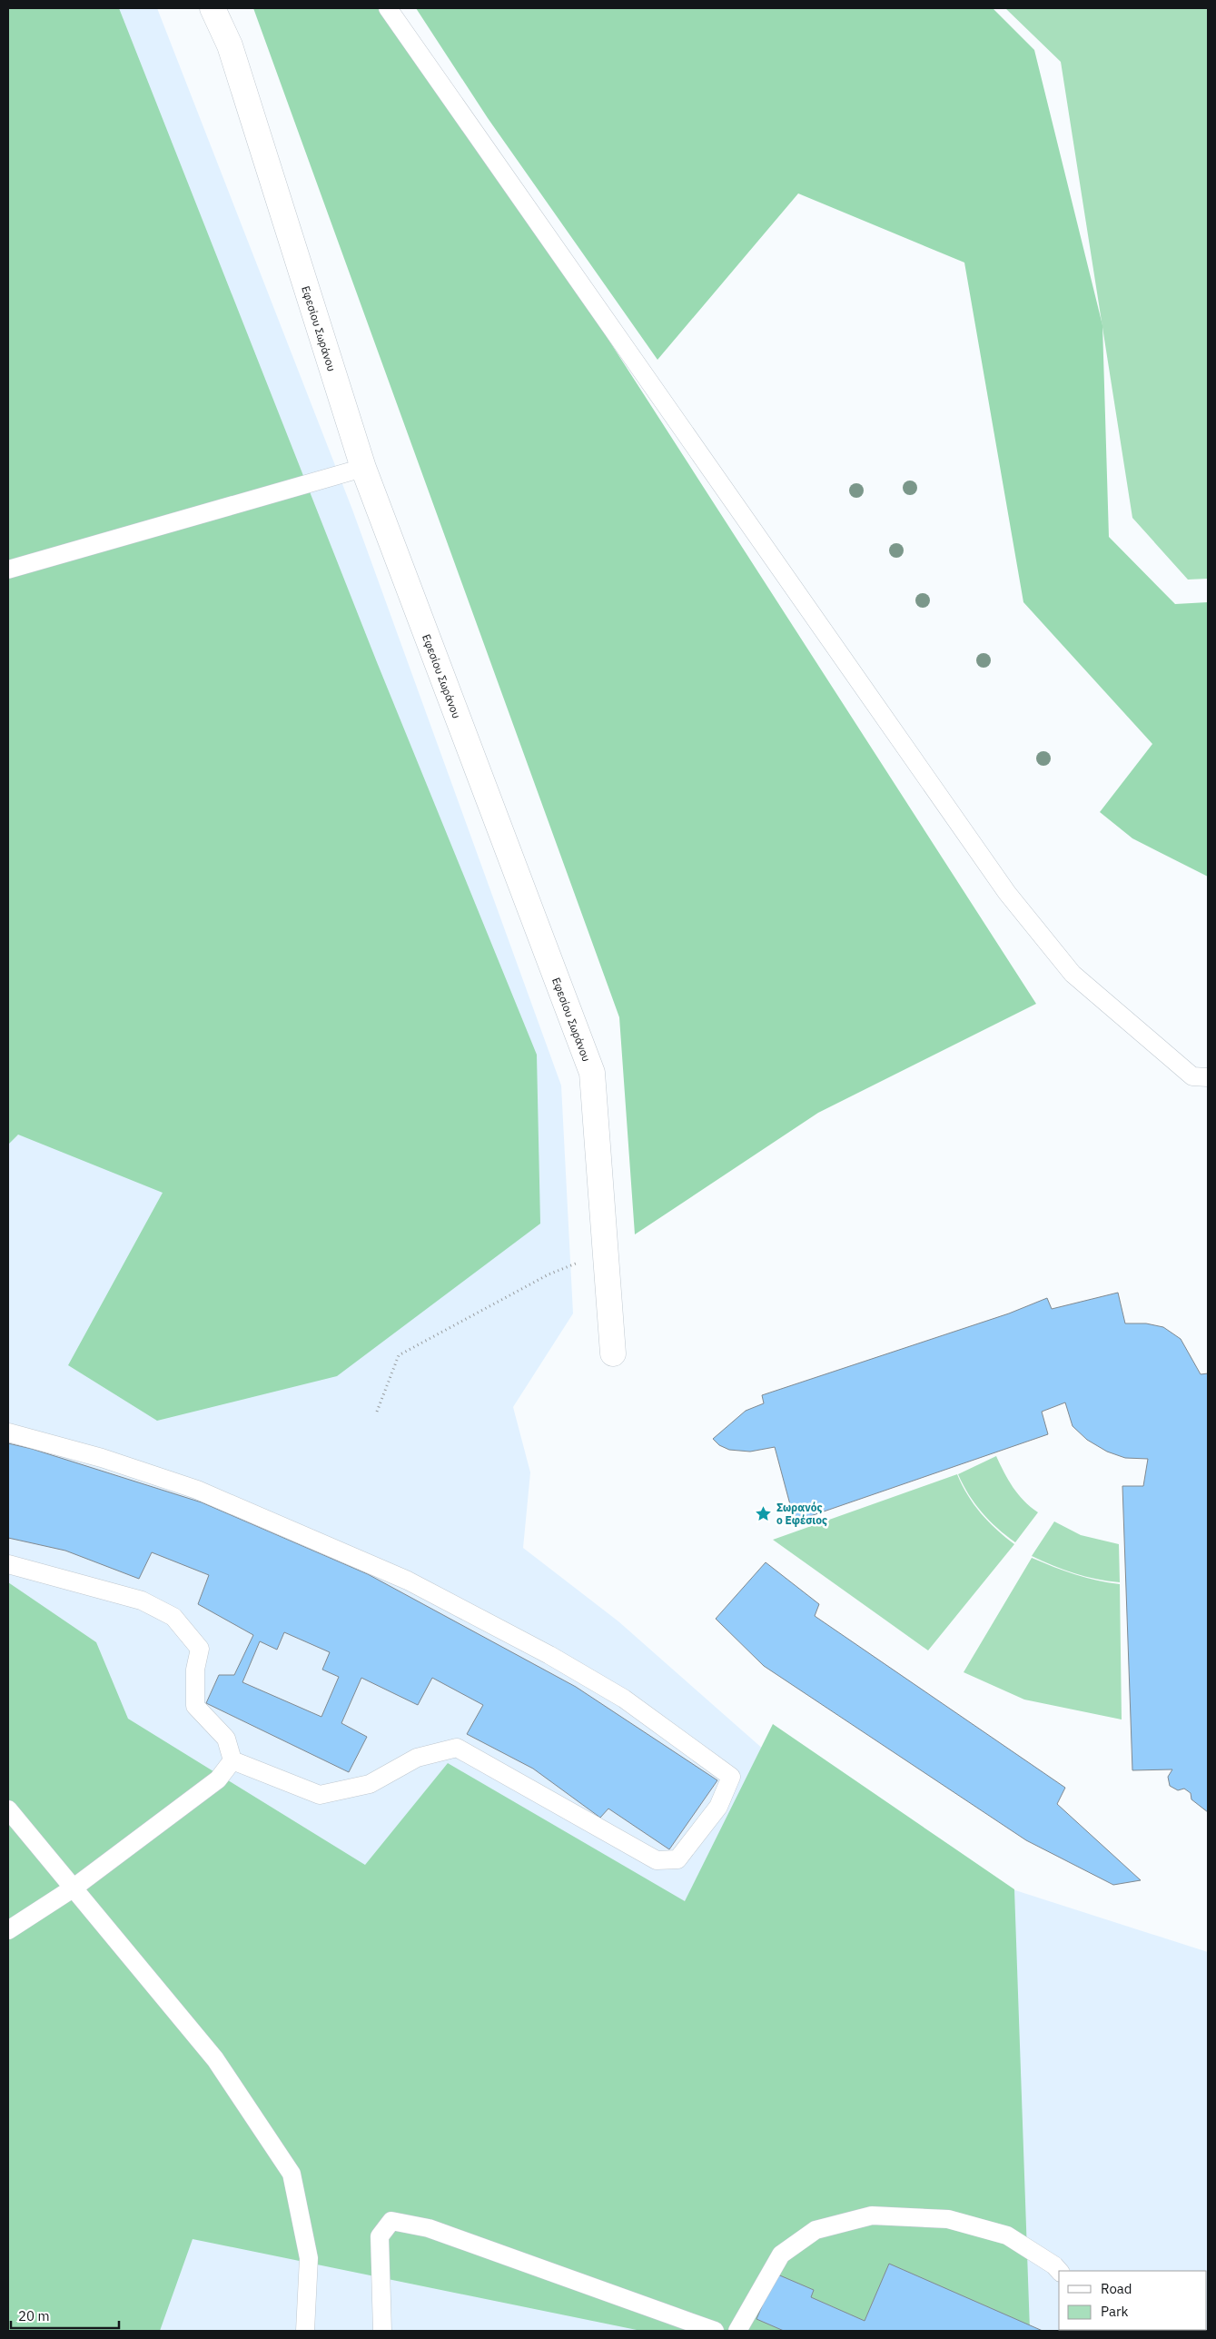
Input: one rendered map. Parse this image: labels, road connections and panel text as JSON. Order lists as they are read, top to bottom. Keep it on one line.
{"streets":{"street":["Εφεσίου Σωράνου"]},"places":{"place":["Σωρανός ο Εφέσιος"]},"legend":["Road","Park"],"scale_bar":"20 m"}
